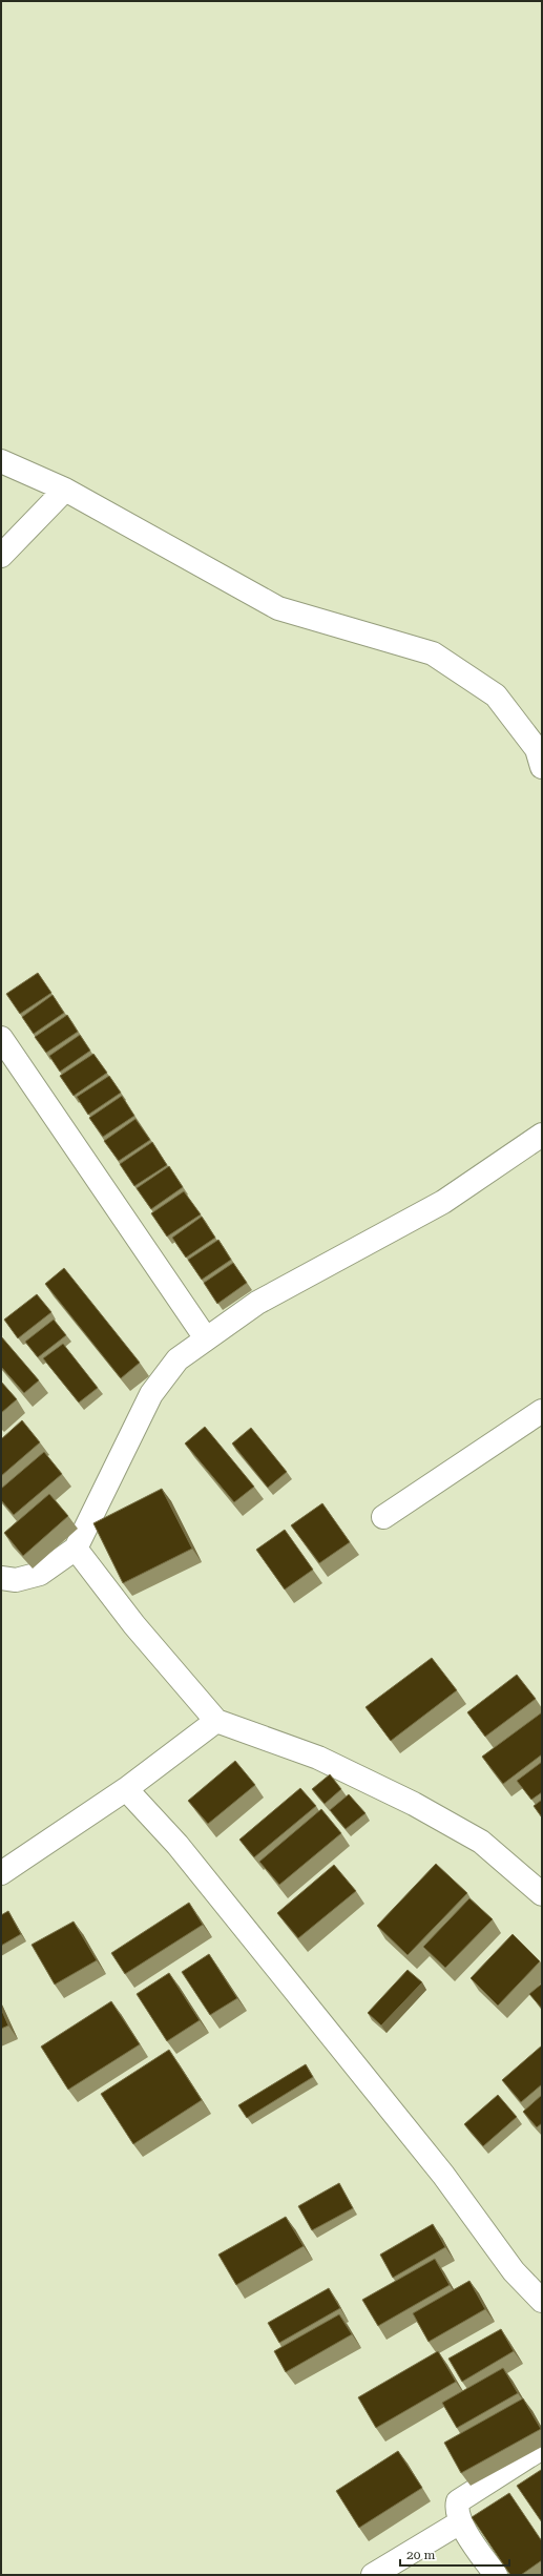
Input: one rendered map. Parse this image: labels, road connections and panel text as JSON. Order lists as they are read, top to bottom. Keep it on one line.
{"scale_bar":"20 m"}
